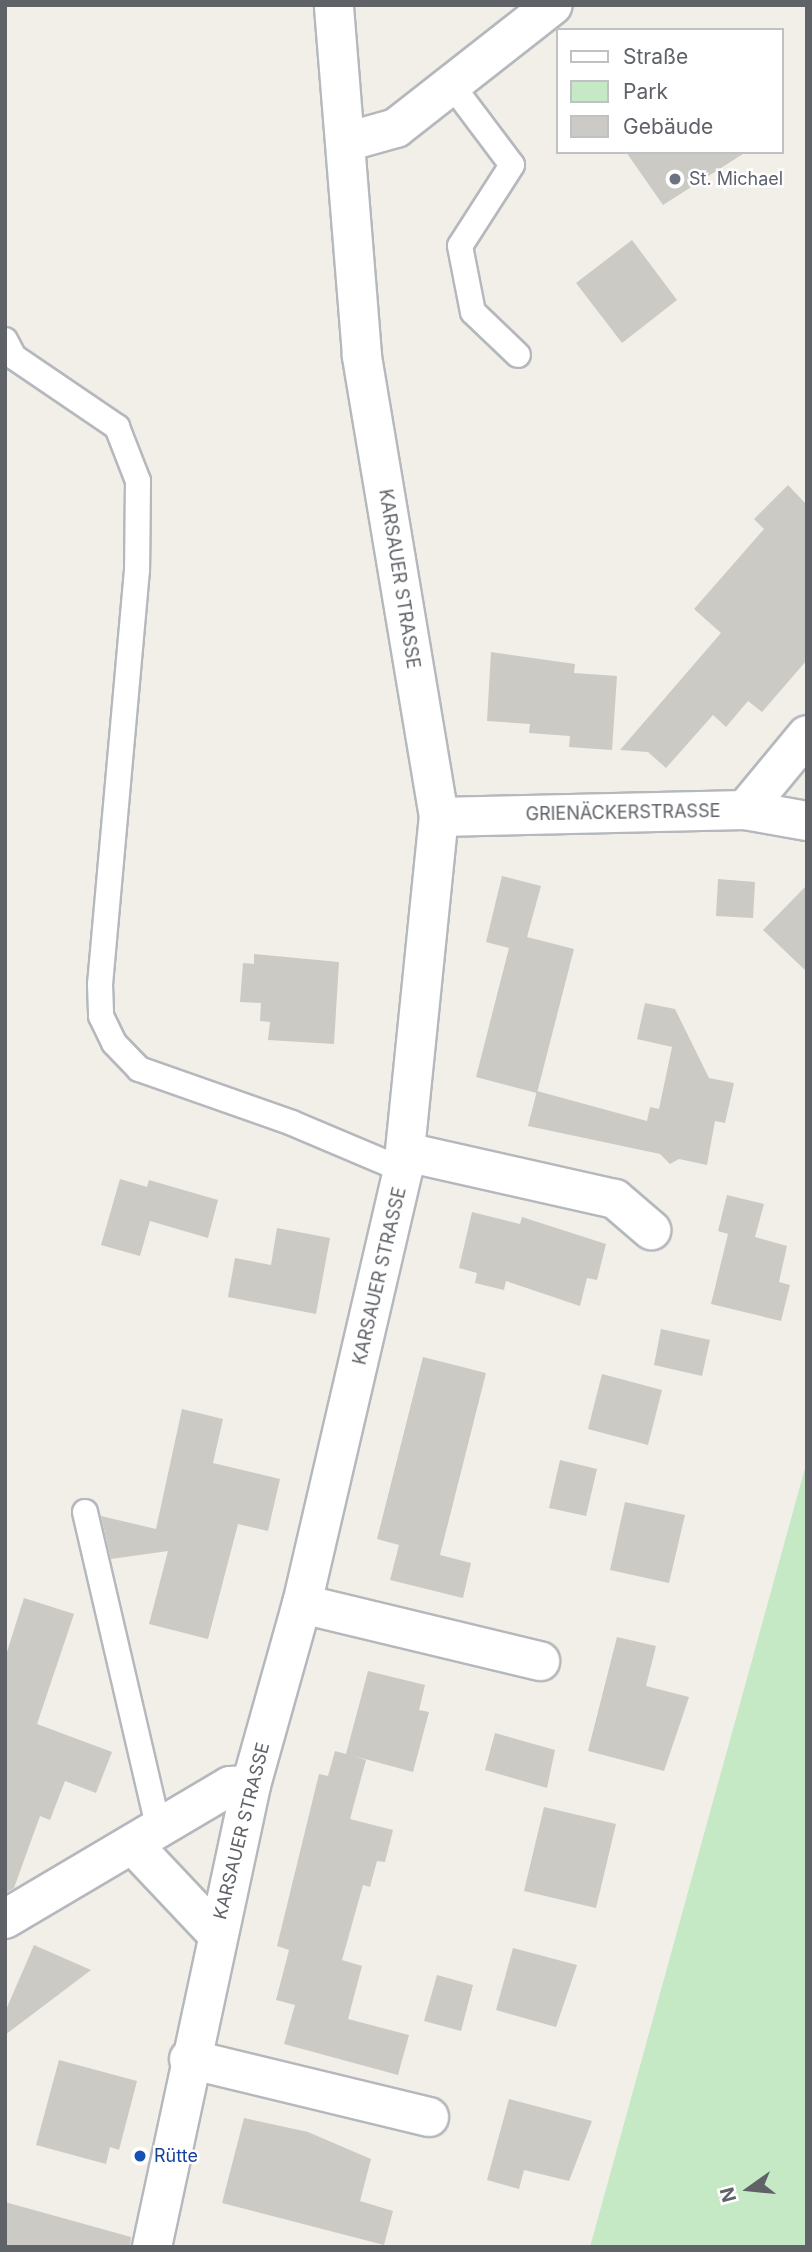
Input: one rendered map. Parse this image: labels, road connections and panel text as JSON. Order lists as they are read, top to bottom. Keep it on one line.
{"streets":{"street":["KARSAUER STRASSE","GRIENÄCKERSTRASSE"]},"crossings":[["KARSAUER STRASSE","GRIENÄCKERSTRASSE"]],"places":["St. Michael","Rütte"],"legend":["Straße","Park","Gebäude"],"north":"left"}
